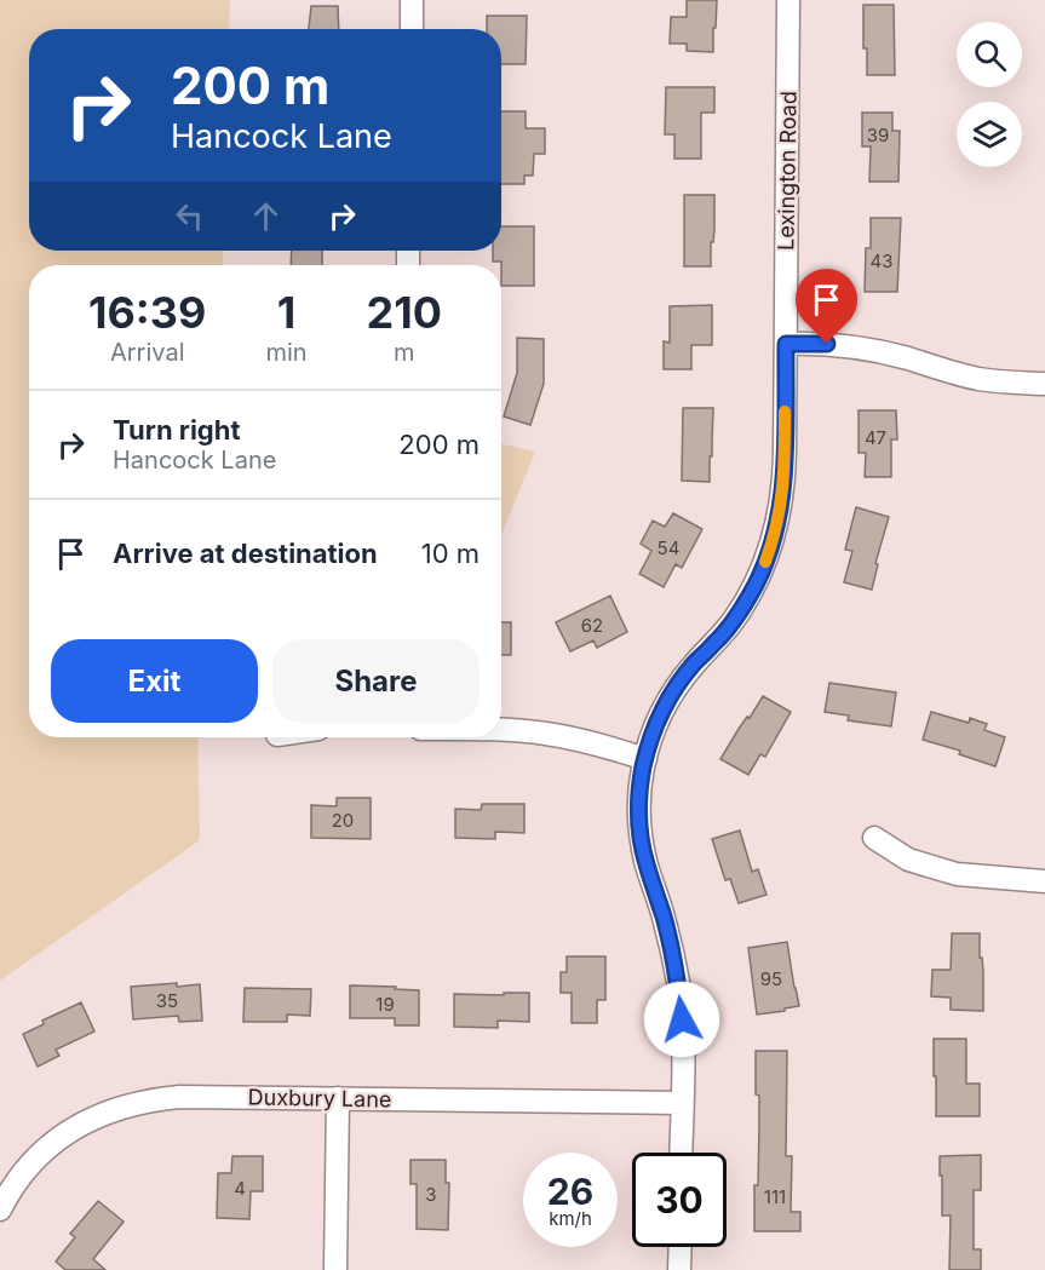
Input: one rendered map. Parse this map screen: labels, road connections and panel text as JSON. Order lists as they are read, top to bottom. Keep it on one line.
{"streets":{"street":["Lexington Road","Duxbury Lane"]},"crossings":[["Lexington Road","Duxbury Lane"]],"house_numbers":["39","43","47","54","62","20","95","35","19","4","3","111"],"page":{"turn":["200 m","Hancock Lane"],"eta":["16:39","Arrival","1","min","210","m"],"list":[{"name":"Turn right","note":"Hancock Lane","value":"200 m"},{"name":"Arrive at destination","value":"10 m"}],"buttons":["Exit","Share"],"speed":"26 km/h","limit":"30"}}
